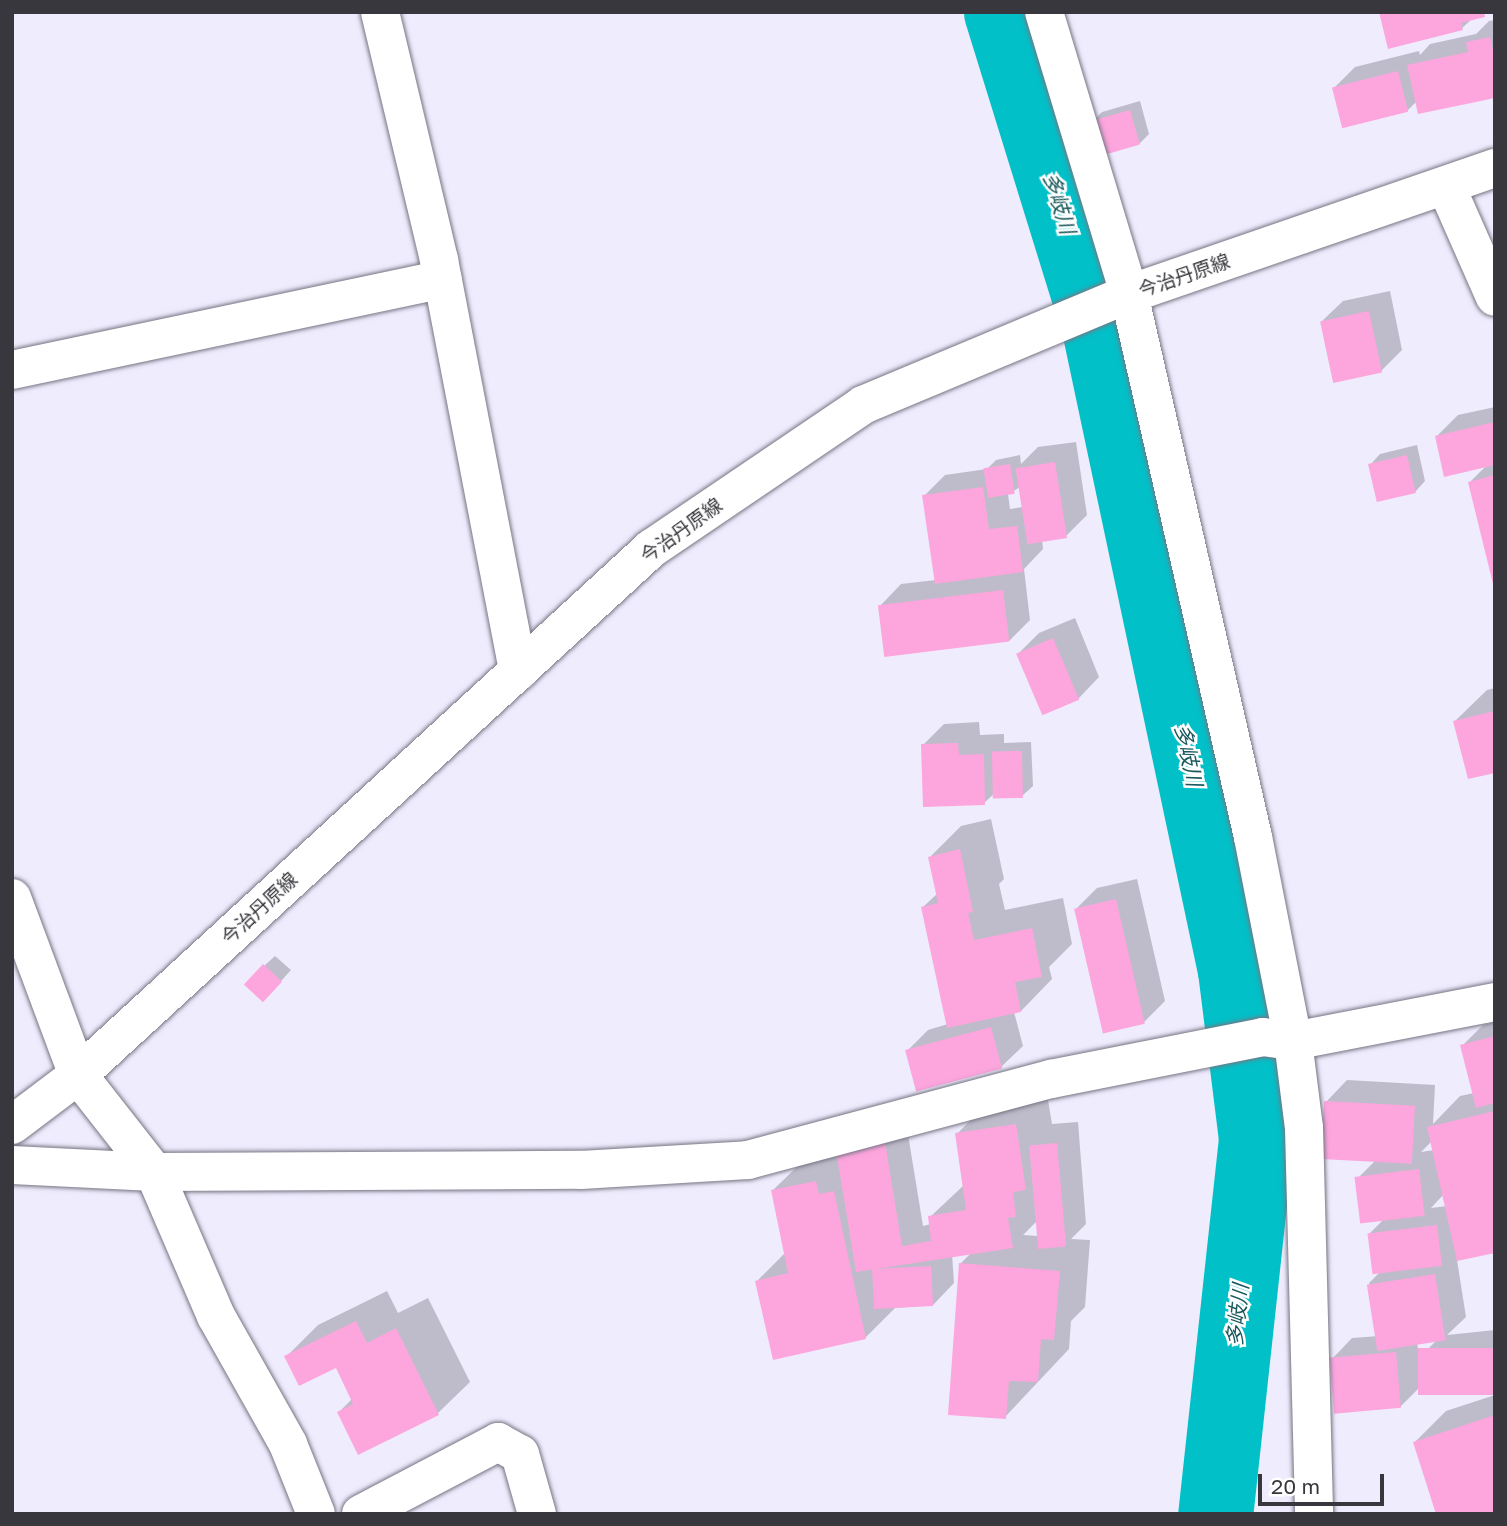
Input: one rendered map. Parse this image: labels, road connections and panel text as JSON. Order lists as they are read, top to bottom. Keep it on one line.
{"streets":{"street":["今治丹原線"]},"water":["多岐川"],"scale_bar":"20 m"}
